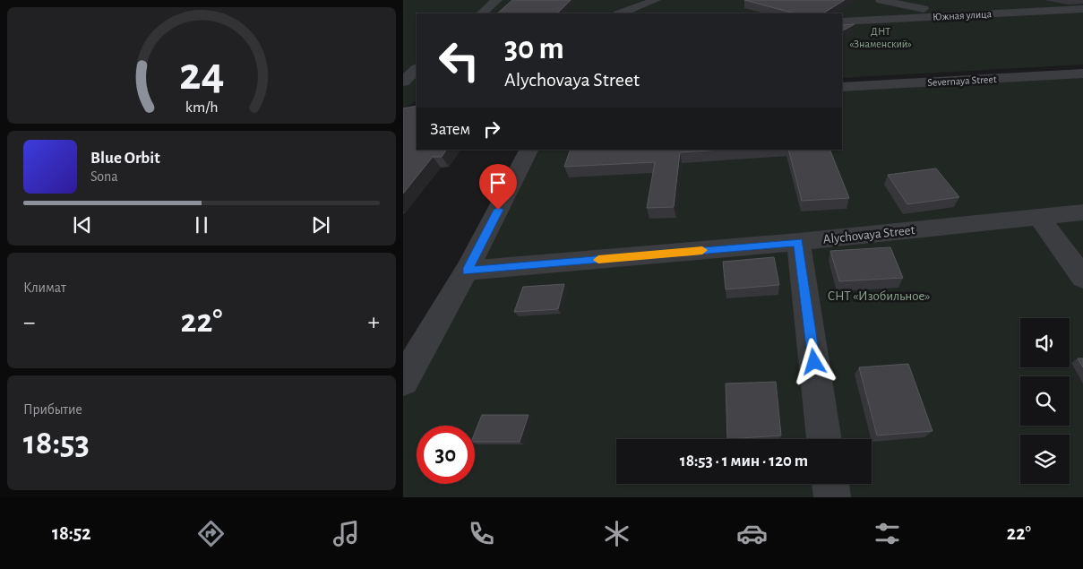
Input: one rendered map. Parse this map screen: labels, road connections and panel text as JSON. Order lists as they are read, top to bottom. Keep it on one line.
{"streets":{"street":["Южная улица","Severnaya Street","Alychovaya Street"]},"parks":["ДНТ «Знаменский»","СНТ «Изобильное»"],"page":{"turn":["30 m","Alychovaya Street"],"then":"Затем","song":["Blue Orbit","Sona"],"tile":["Климат",["Прибытие","18:53"]],"heat":["−","22°","+"],"limit":"30","trip":"18:53 · 1 мин · 120 m","tabs":["18:52","22°"],"gauge":["24","km/h"]}}
